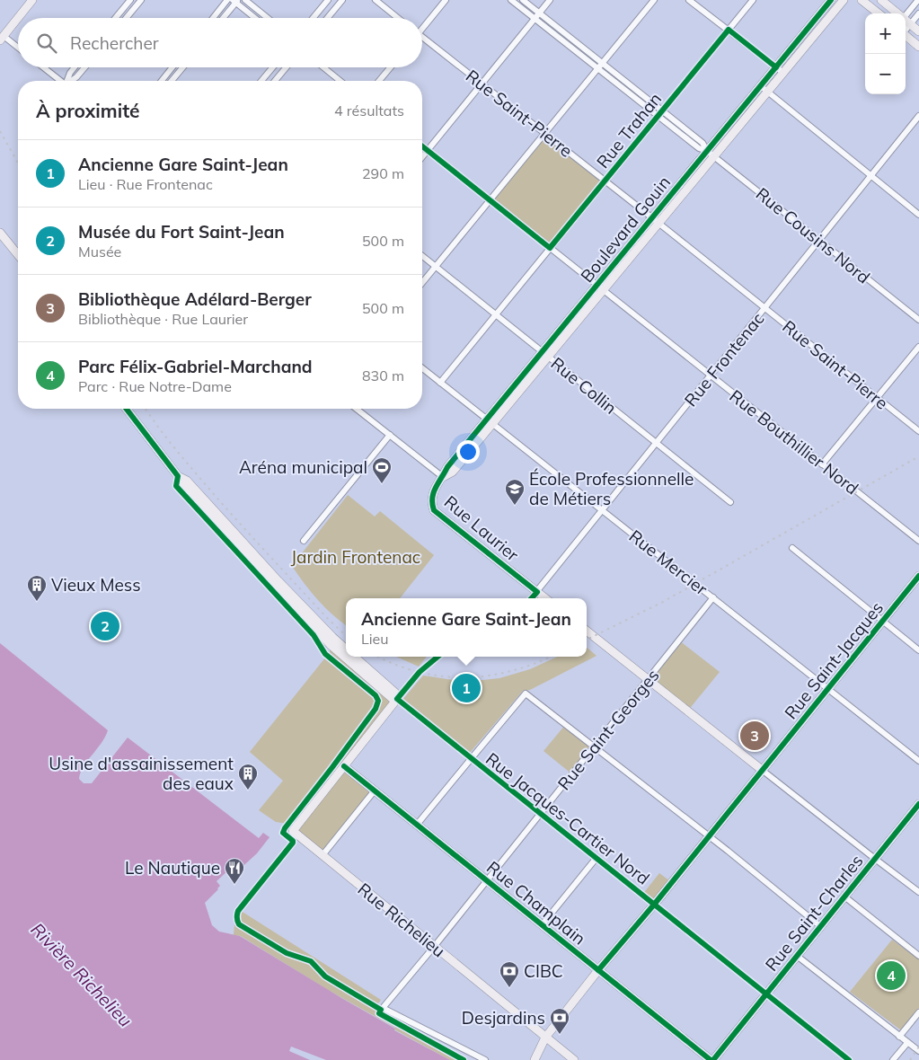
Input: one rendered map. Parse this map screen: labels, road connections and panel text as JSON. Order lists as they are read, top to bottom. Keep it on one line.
{"streets":{"street":["Rue Saint-Pierre","Rue Trahan","Boulevard Gouin","Rue Cousins Nord","Rue Frontenac","Rue Collin","Rue Bouthillier Nord","Rue Laurier","Rue Mercier","Rue Saint-Jacques","Rue Saint-Georges","Rue Jacques-Cartier Nord","Rue Champlain","Rue Saint-Charles","Rue Richelieu"]},"crossings":[["Rue Saint-Pierre","Rue Trahan"],["Rue Saint-Pierre","Boulevard Gouin"],["Rue Saint-Pierre","Rue Frontenac"],["Rue Trahan","Rue Cousins Nord"],["Rue Trahan","Rue Collin"],["Rue Trahan","Rue Bouthillier Nord"],["Rue Trahan","Rue Mercier"],["Boulevard Gouin","Rue Cousins Nord"],["Boulevard Gouin","Rue Collin"],["Boulevard Gouin","Rue Bouthillier Nord"],["Boulevard Gouin","Rue Laurier"],["Boulevard Gouin","Rue Mercier"],["Rue Cousins Nord","Rue Frontenac"],["Rue Frontenac","Rue Collin"],["Rue Frontenac","Rue Bouthillier Nord"],["Rue Frontenac","Rue Laurier"],["Rue Frontenac","Rue Mercier"],["Rue Mercier","Rue Saint-Jacques"],["Rue Mercier","Rue Saint-Georges"],["Rue Saint-Jacques","Rue Jacques-Cartier Nord"],["Rue Saint-Jacques","Rue Champlain"],["Rue Saint-Jacques","Rue Richelieu"],["Rue Saint-Georges","Rue Jacques-Cartier Nord"],["Rue Saint-Georges","Rue Champlain"],["Rue Saint-Georges","Rue Richelieu"],["Rue Jacques-Cartier Nord","Rue Saint-Charles"],["Rue Champlain","Rue Saint-Charles"],["Rue Champlain","Rue Richelieu"]],"water":["Rivière Richelieu"],"parks":["Jardin Frontenac"],"places":{"sports":["Aréna municipal"],"school or university":["École Professionnelle de Métiers"],"building":["Vieux Mess","Usine d'assainissement des eaux"],"restaurant":["Le Nautique"],"bank":["CIBC","Desjardins"]},"page":{"map_buttons":["+","−"],"search":"Rechercher","heading":["À proximité","4 résultats"],"list":[{"mark":"1","name":"Ancienne Gare Saint-Jean","note":"Lieu · Rue Frontenac","value":"290 m"},{"mark":"2","name":"Musée du Fort Saint-Jean","note":"Musée","value":"500 m"},{"mark":"3","name":"Bibliothèque Adélard-Berger","note":"Bibliothèque · Rue Laurier","value":"500 m"},{"mark":"4","name":"Parc Félix-Gabriel-Marchand","note":"Parc · Rue Notre-Dame","value":"830 m"}],"popup":["Ancienne Gare Saint-Jean","Lieu"],"pins":["2","1","3","4"]}}
